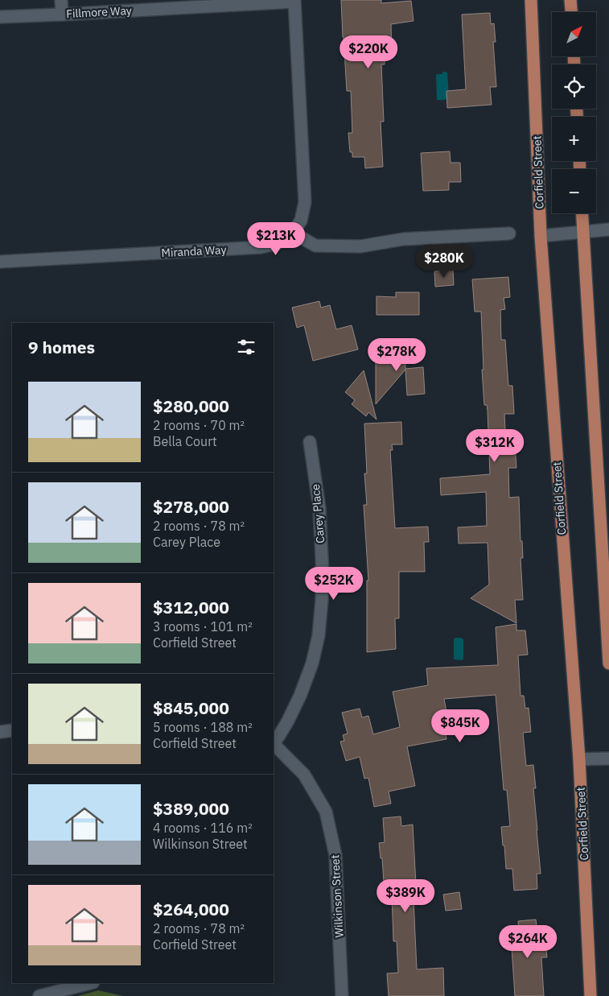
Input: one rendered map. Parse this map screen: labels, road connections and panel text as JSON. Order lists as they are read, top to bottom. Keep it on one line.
{"streets":{"main road":["Corfield Street"],"street":["Fillmore Way","Miranda Way","Carey Place","Wilkinson Street"]},"north":"top right","page":{"map_buttons":["+","−"],"price":["$220K","$213K","$280K","$278K","$312K","$252K","$845K","$389K","$264K"],"heading":"9 homes","list":[{"name":"$280,000","note":"2 rooms · 70 m² · Bella Court"},{"name":"$278,000","note":"2 rooms · 78 m² · Carey Place"},{"name":"$312,000","note":"3 rooms · 101 m² · Corfield Street"},{"name":"$845,000","note":"5 rooms · 188 m² · Corfield Street"},{"name":"$389,000","note":"4 rooms · 116 m² · Wilkinson Street"},{"name":"$264,000","note":"2 rooms · 78 m² · Corfield Street"}]}}
